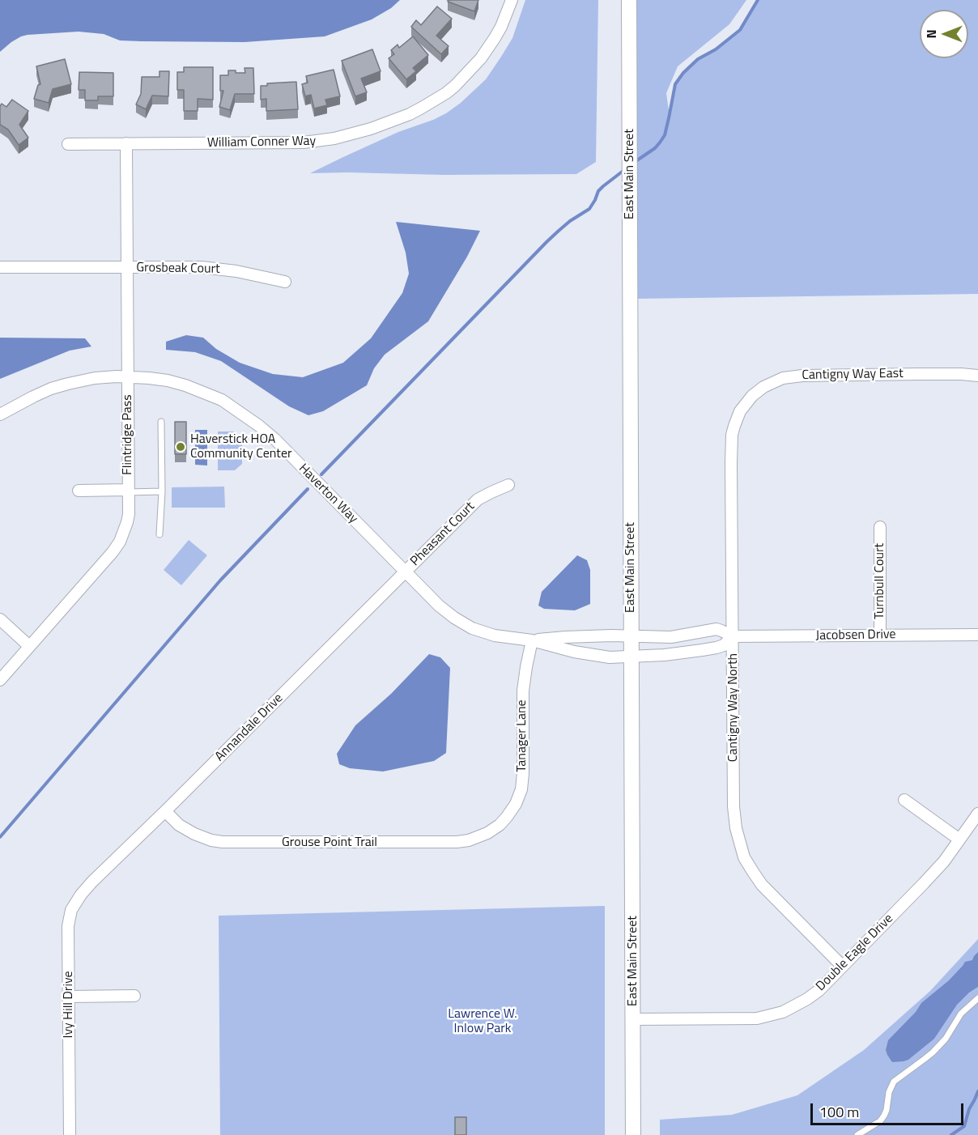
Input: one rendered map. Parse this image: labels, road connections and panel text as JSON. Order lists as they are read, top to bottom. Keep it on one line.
{"streets":{"main road":["East Main Street"],"street":["William Conner Way","Grosbeak Court","Cantigny Way East","Flintridge Pass","Haverton Way","Pheasant Court","Turnbull Court","Jacobsen Drive","Cantigny Way North","Annandale Drive","Tanager Lane","Grouse Point Trail","Double Eagle Drive","Ivy Hill Drive"]},"crossings":[["William Conner Way","Flintridge Pass"],["East Main Street","Haverton Way"],["East Main Street","Jacobsen Drive"],["East Main Street","Double Eagle Drive"],["Grosbeak Court","Flintridge Pass"],["Cantigny Way East","Cantigny Way North"],["Flintridge Pass","Haverton Way"],["Haverton Way","Pheasant Court"],["Haverton Way","Jacobsen Drive"],["Haverton Way","Annandale Drive"],["Haverton Way","Tanager Lane"],["Pheasant Court","Annandale Drive"],["Turnbull Court","Jacobsen Drive"],["Jacobsen Drive","Cantigny Way North"],["Cantigny Way North","Double Eagle Drive"],["Annandale Drive","Grouse Point Trail"],["Annandale Drive","Ivy Hill Drive"],["Tanager Lane","Grouse Point Trail"]],"parks":["Lawrence W. Inlow Park"],"places":["Haverstick HOA Community Center"],"scale_bar":"100 m","north":"left"}
